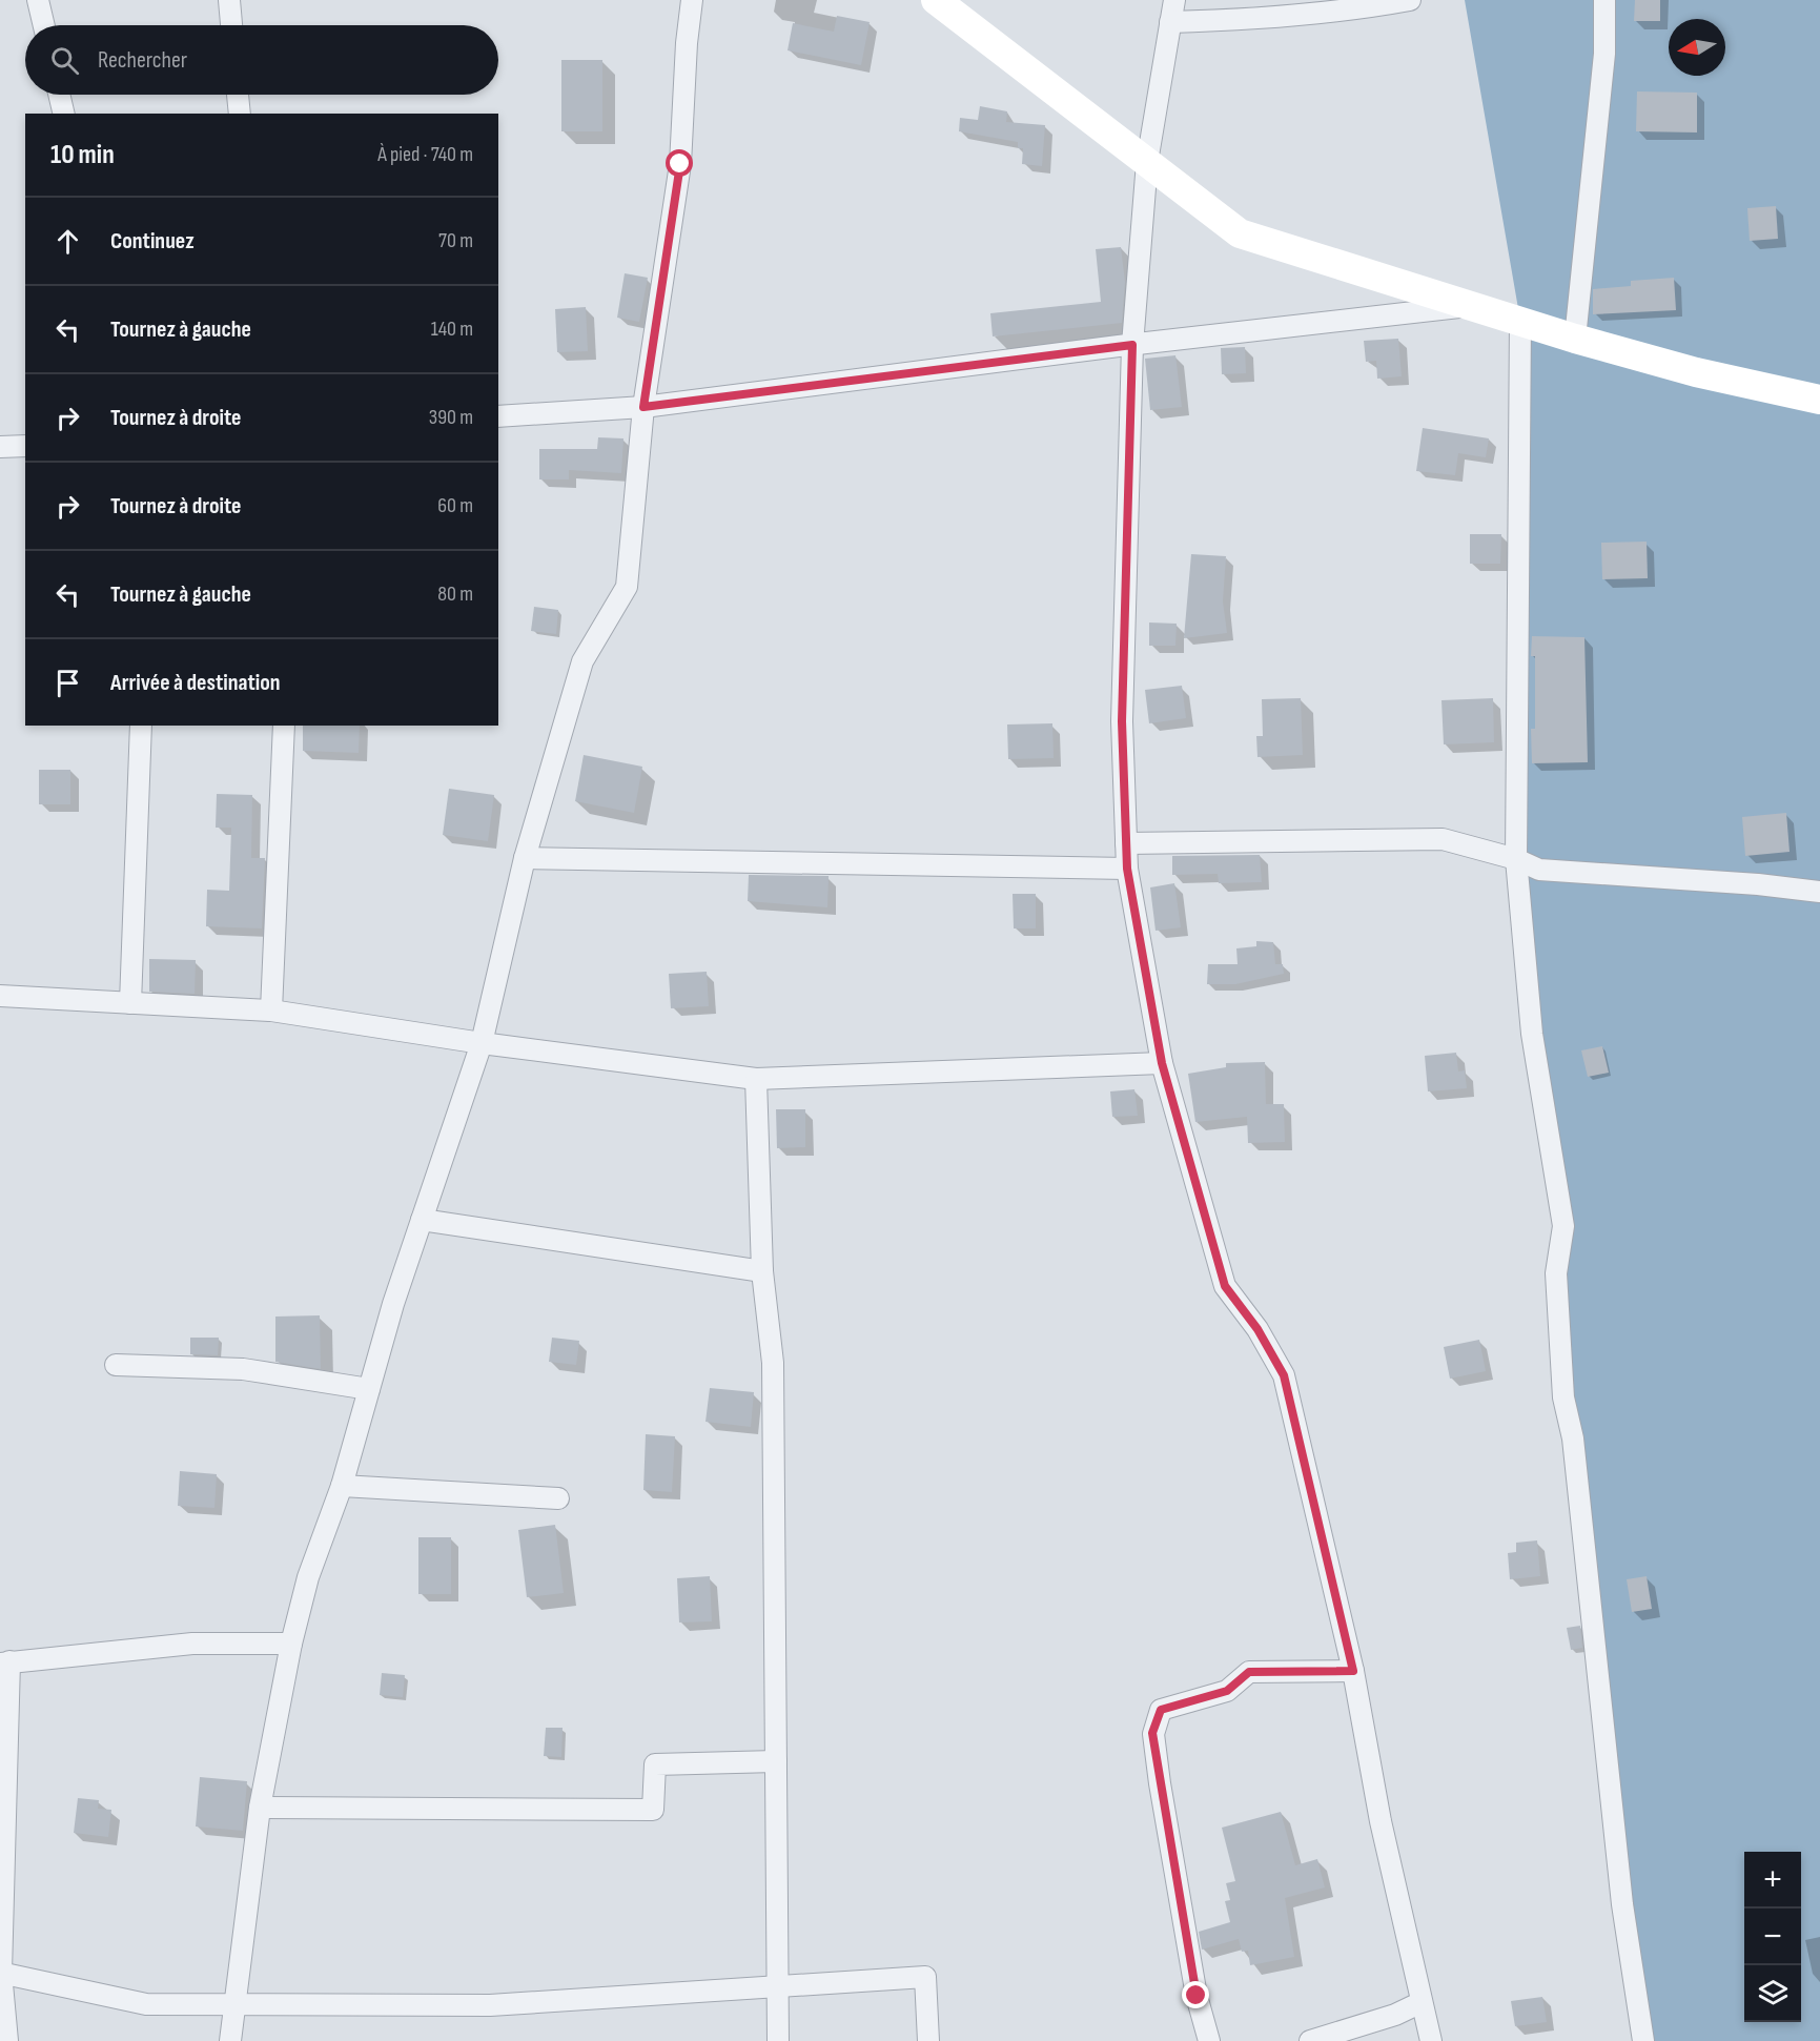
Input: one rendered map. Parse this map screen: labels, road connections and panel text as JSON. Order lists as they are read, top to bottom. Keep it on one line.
{"north":"left","page":{"search":"Rechercher","heading":["10 min","À pied · 740 m"],"list":[["Continuez","70 m"],["Tournez à gauche","140 m"],["Tournez à droite","390 m"],["Tournez à droite","60 m"],["Tournez à gauche","80 m"],"Arrivée à destination"],"map_buttons":["+","−"]}}
